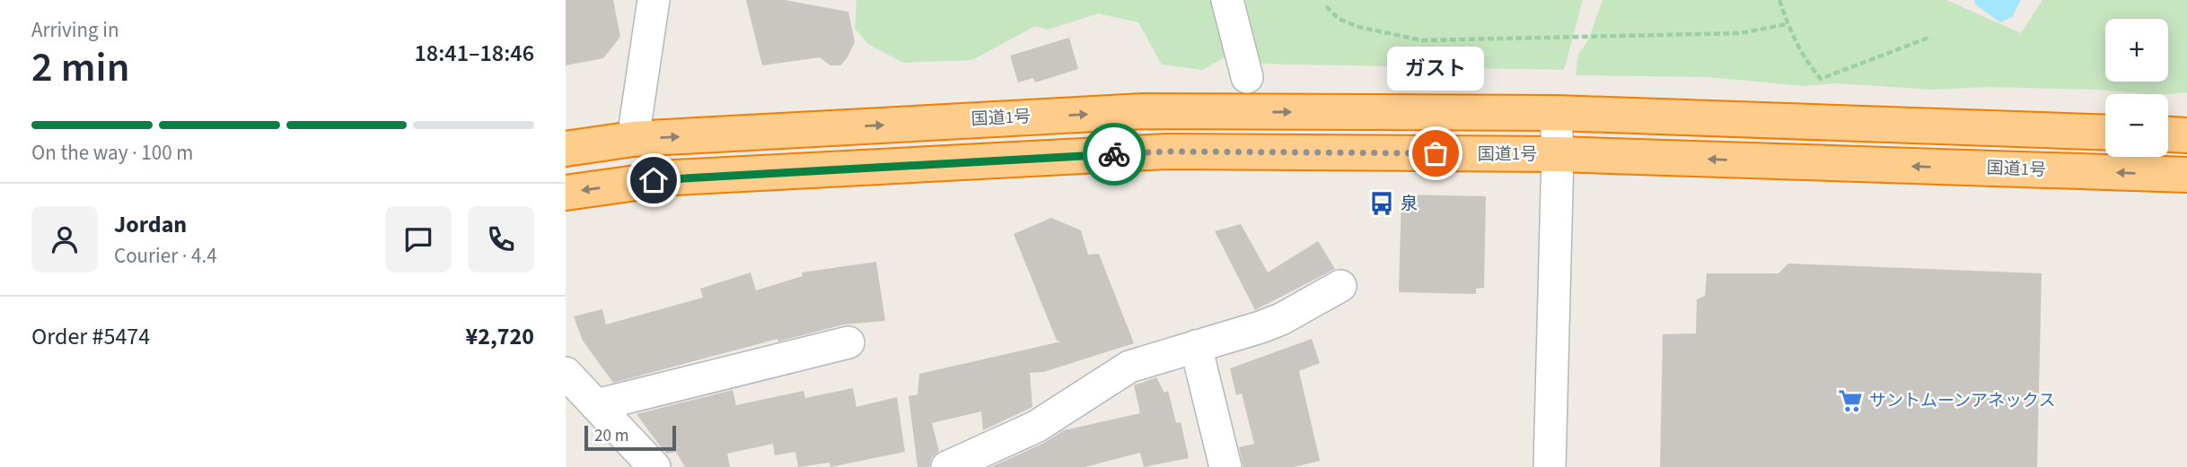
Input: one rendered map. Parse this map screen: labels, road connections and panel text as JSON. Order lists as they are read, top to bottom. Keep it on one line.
{"streets":{"highway":["国道1号"]},"places":{"other":["ガスト"],"bus stop":["泉"],"supermarket":["サントムーンアネックス"]},"scale_bar":"20 m","page":{"heading":["2 min","Arriving in","18:41–18:46"],"panel":["Jordan","Courier · 4.4","Order #5474","¥2,720"],"map_buttons":["+","−"],"bubble":"ガスト","bar":"On the way · 100 m","scale":"20 m"}}
